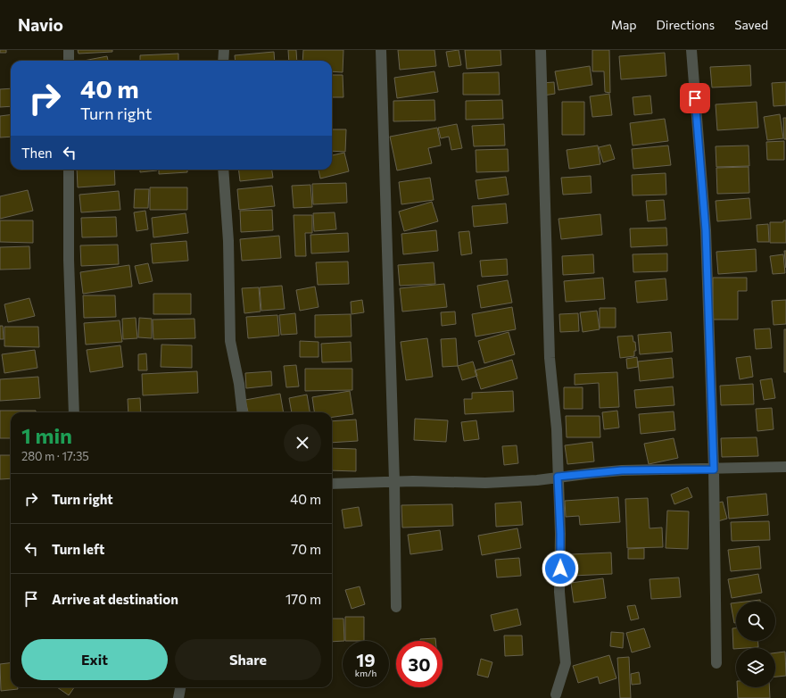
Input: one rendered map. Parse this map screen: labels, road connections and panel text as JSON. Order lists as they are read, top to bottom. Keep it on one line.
{"page":{"header":"Navio","nav":["Map","Directions","Saved"],"turn":["40 m","Turn right"],"then":"Then","heading":["1 min","280 m · 17:35"],"list":[{"name":"Turn right","value":"40 m"},{"name":"Turn left","value":"70 m"},{"name":"Arrive at destination","value":"170 m"}],"buttons":["Exit","Share"],"speed":"19 km/h","limit":"30"}}
